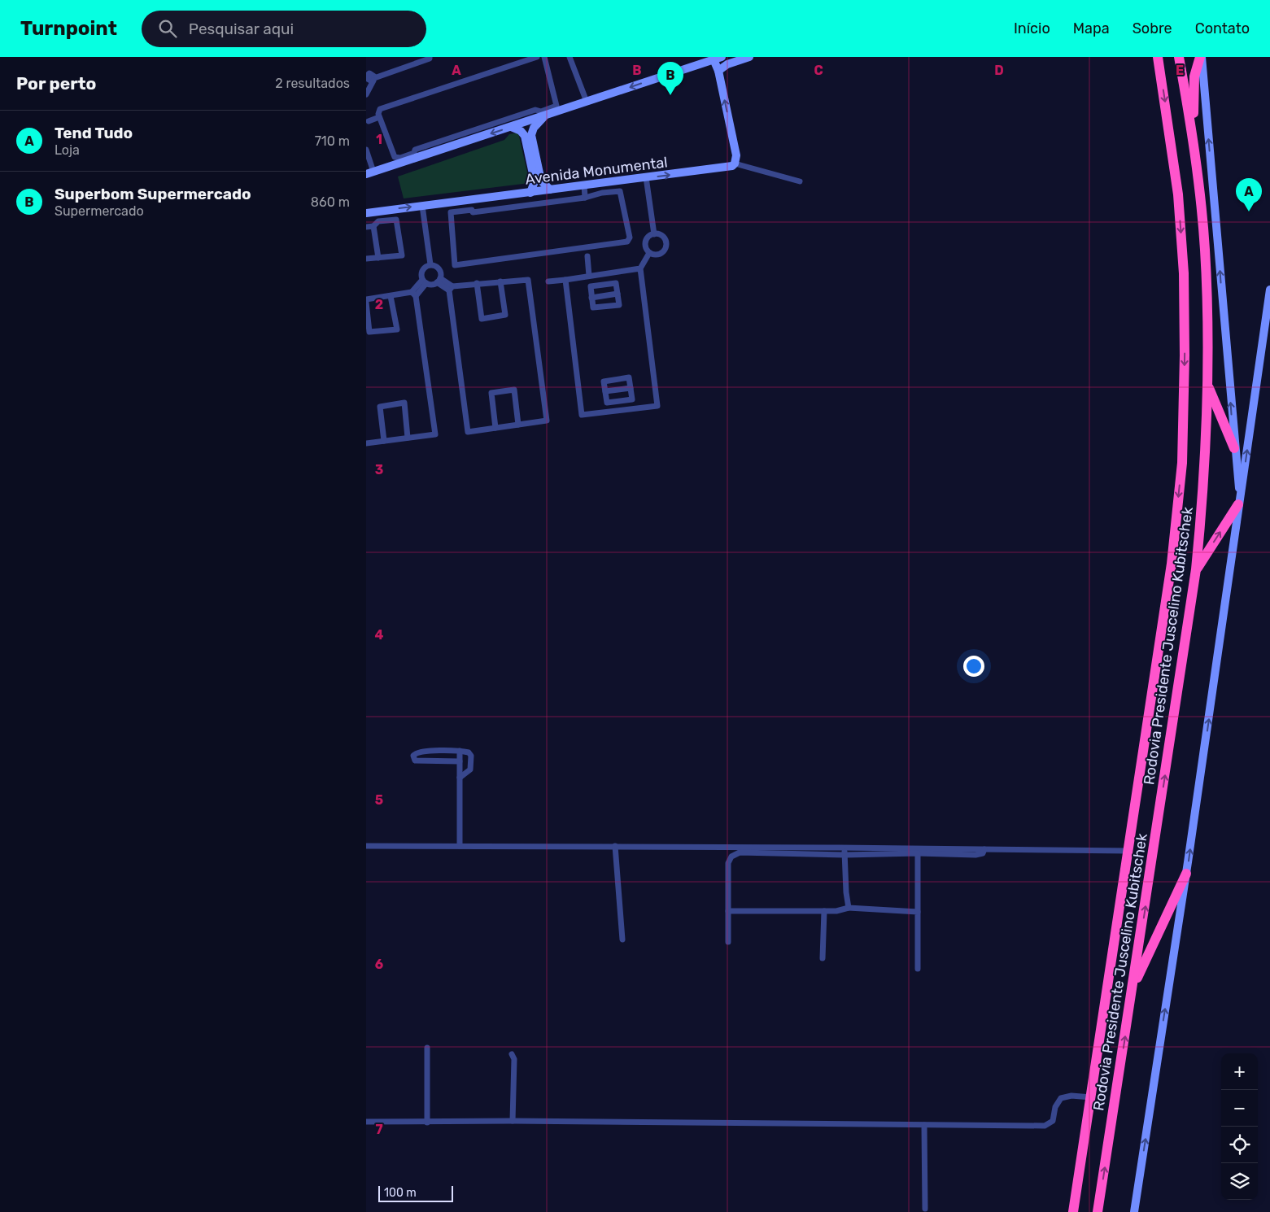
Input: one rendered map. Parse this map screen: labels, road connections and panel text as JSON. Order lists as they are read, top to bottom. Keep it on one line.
{"streets":{"highway":["Rodovia Presidente Juscelino Kubitschek"],"street":["Avenida Monumental"]},"scale_bar":"100 m","page":{"header":"Turnpoint","search":"Pesquisar aqui","nav":["Início","Mapa","Sobre","Contato"],"heading":["Por perto","2 resultados"],"pins":["B","A"],"list":[{"mark":"A","name":"Tend Tudo","note":"Loja","value":"710 m"},{"mark":"B","name":"Superbom Supermercado","note":"Supermercado","value":"860 m"}],"map_buttons":["+","−"],"scale":"100 m"},"grid":{"columns":["A","B","C","D","E"],"rows":["1","2","3","4","5","6","7"]}}
